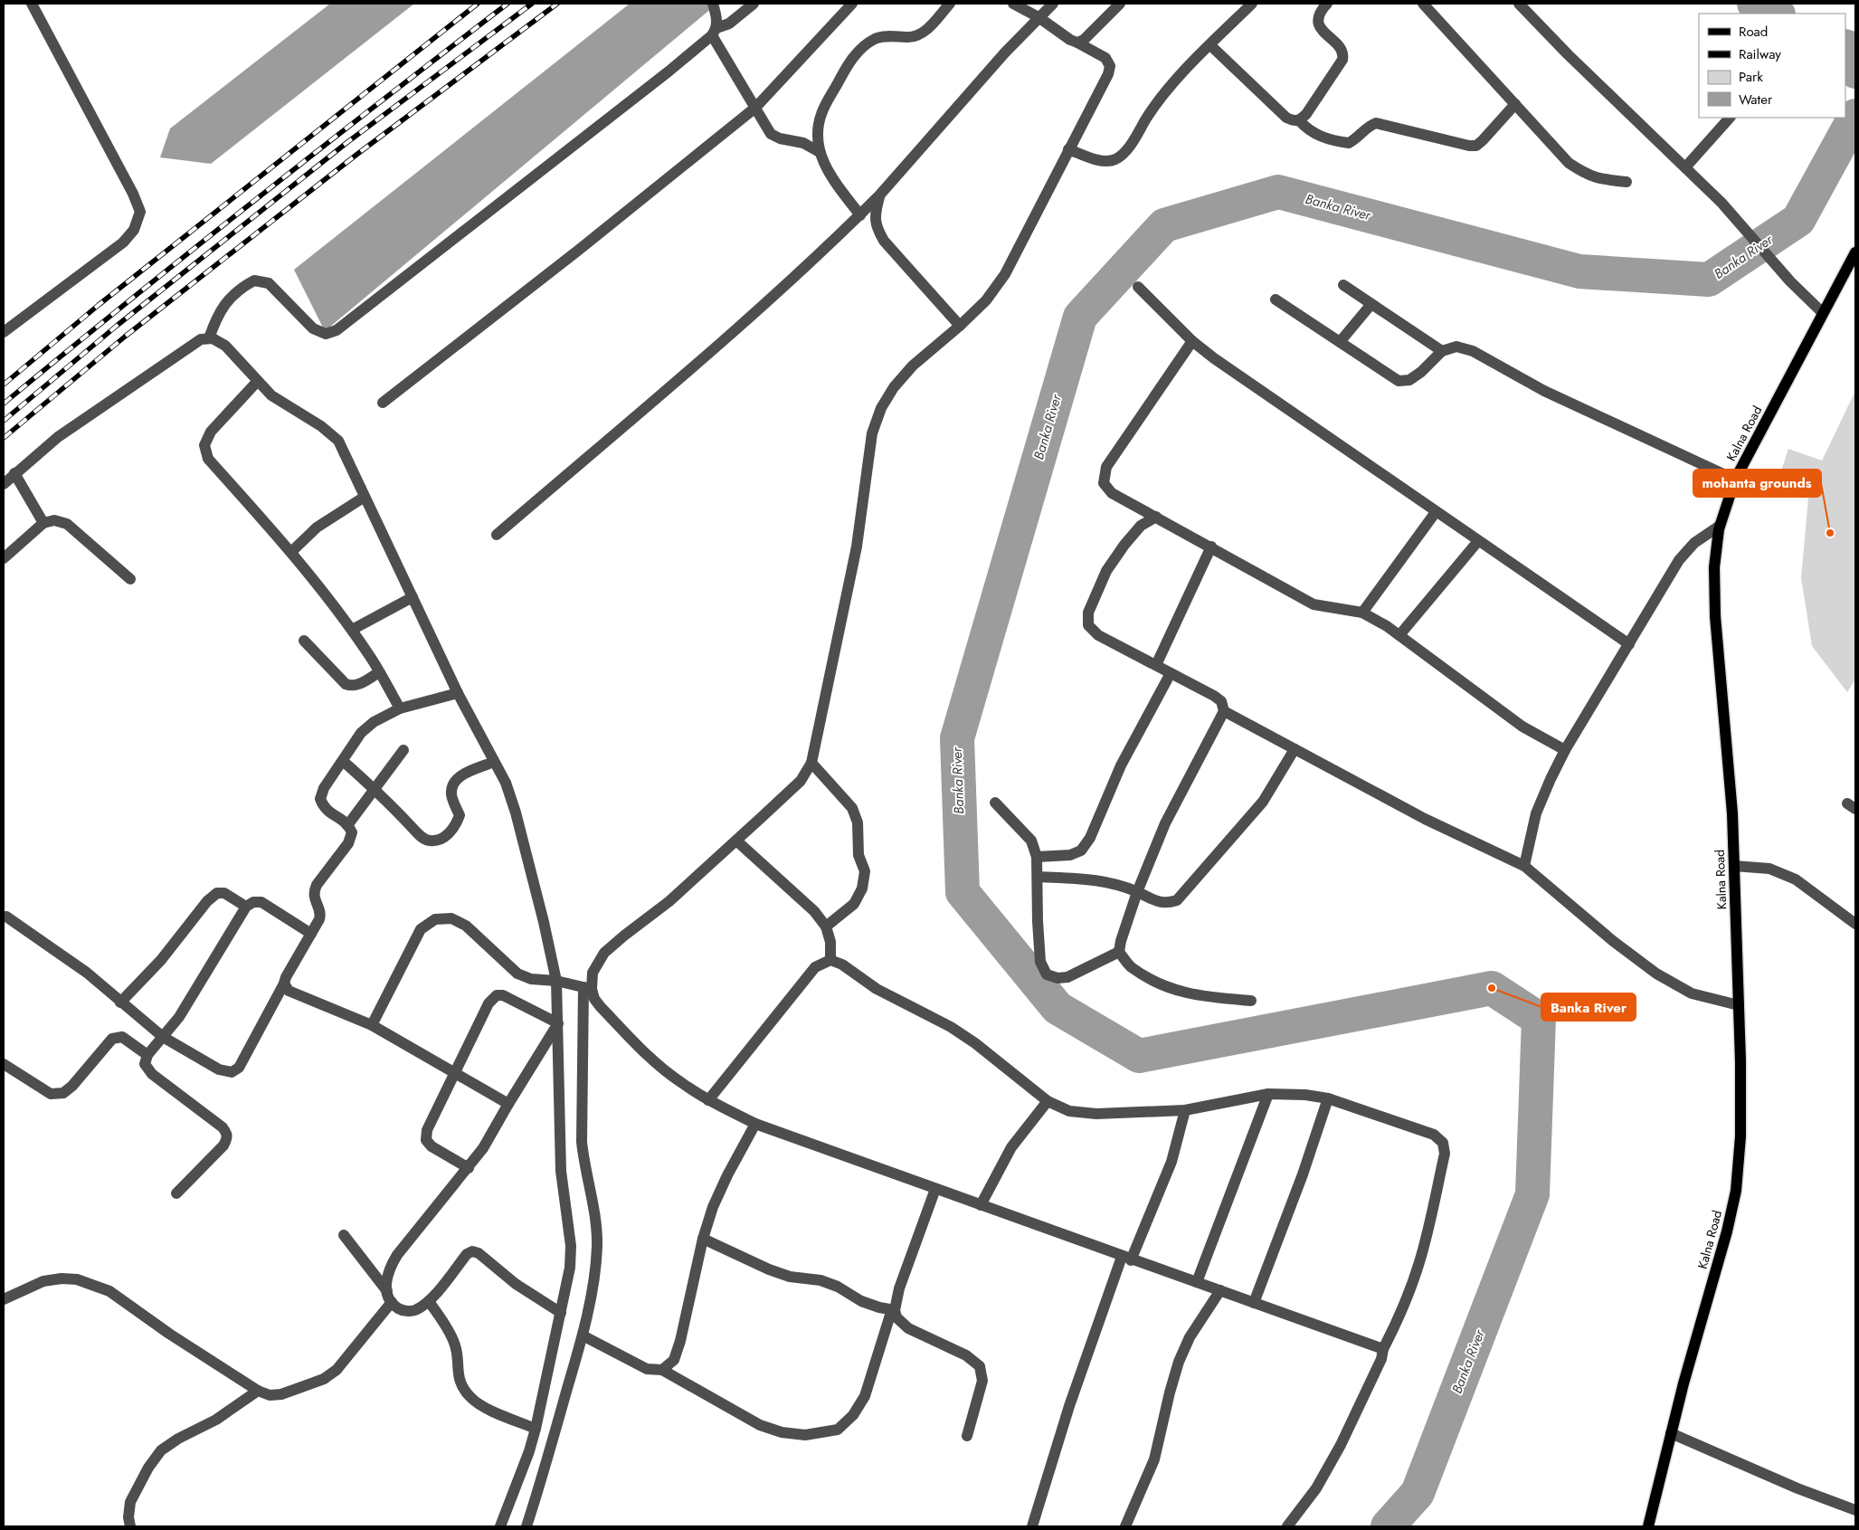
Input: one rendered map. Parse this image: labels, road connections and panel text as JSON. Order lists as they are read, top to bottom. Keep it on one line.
{"streets":{"main road":["Kalna Road"]},"water":["Banka River"],"places":["mohanta grounds","Banka River"],"legend":["Road","Railway","Park","Water"]}
